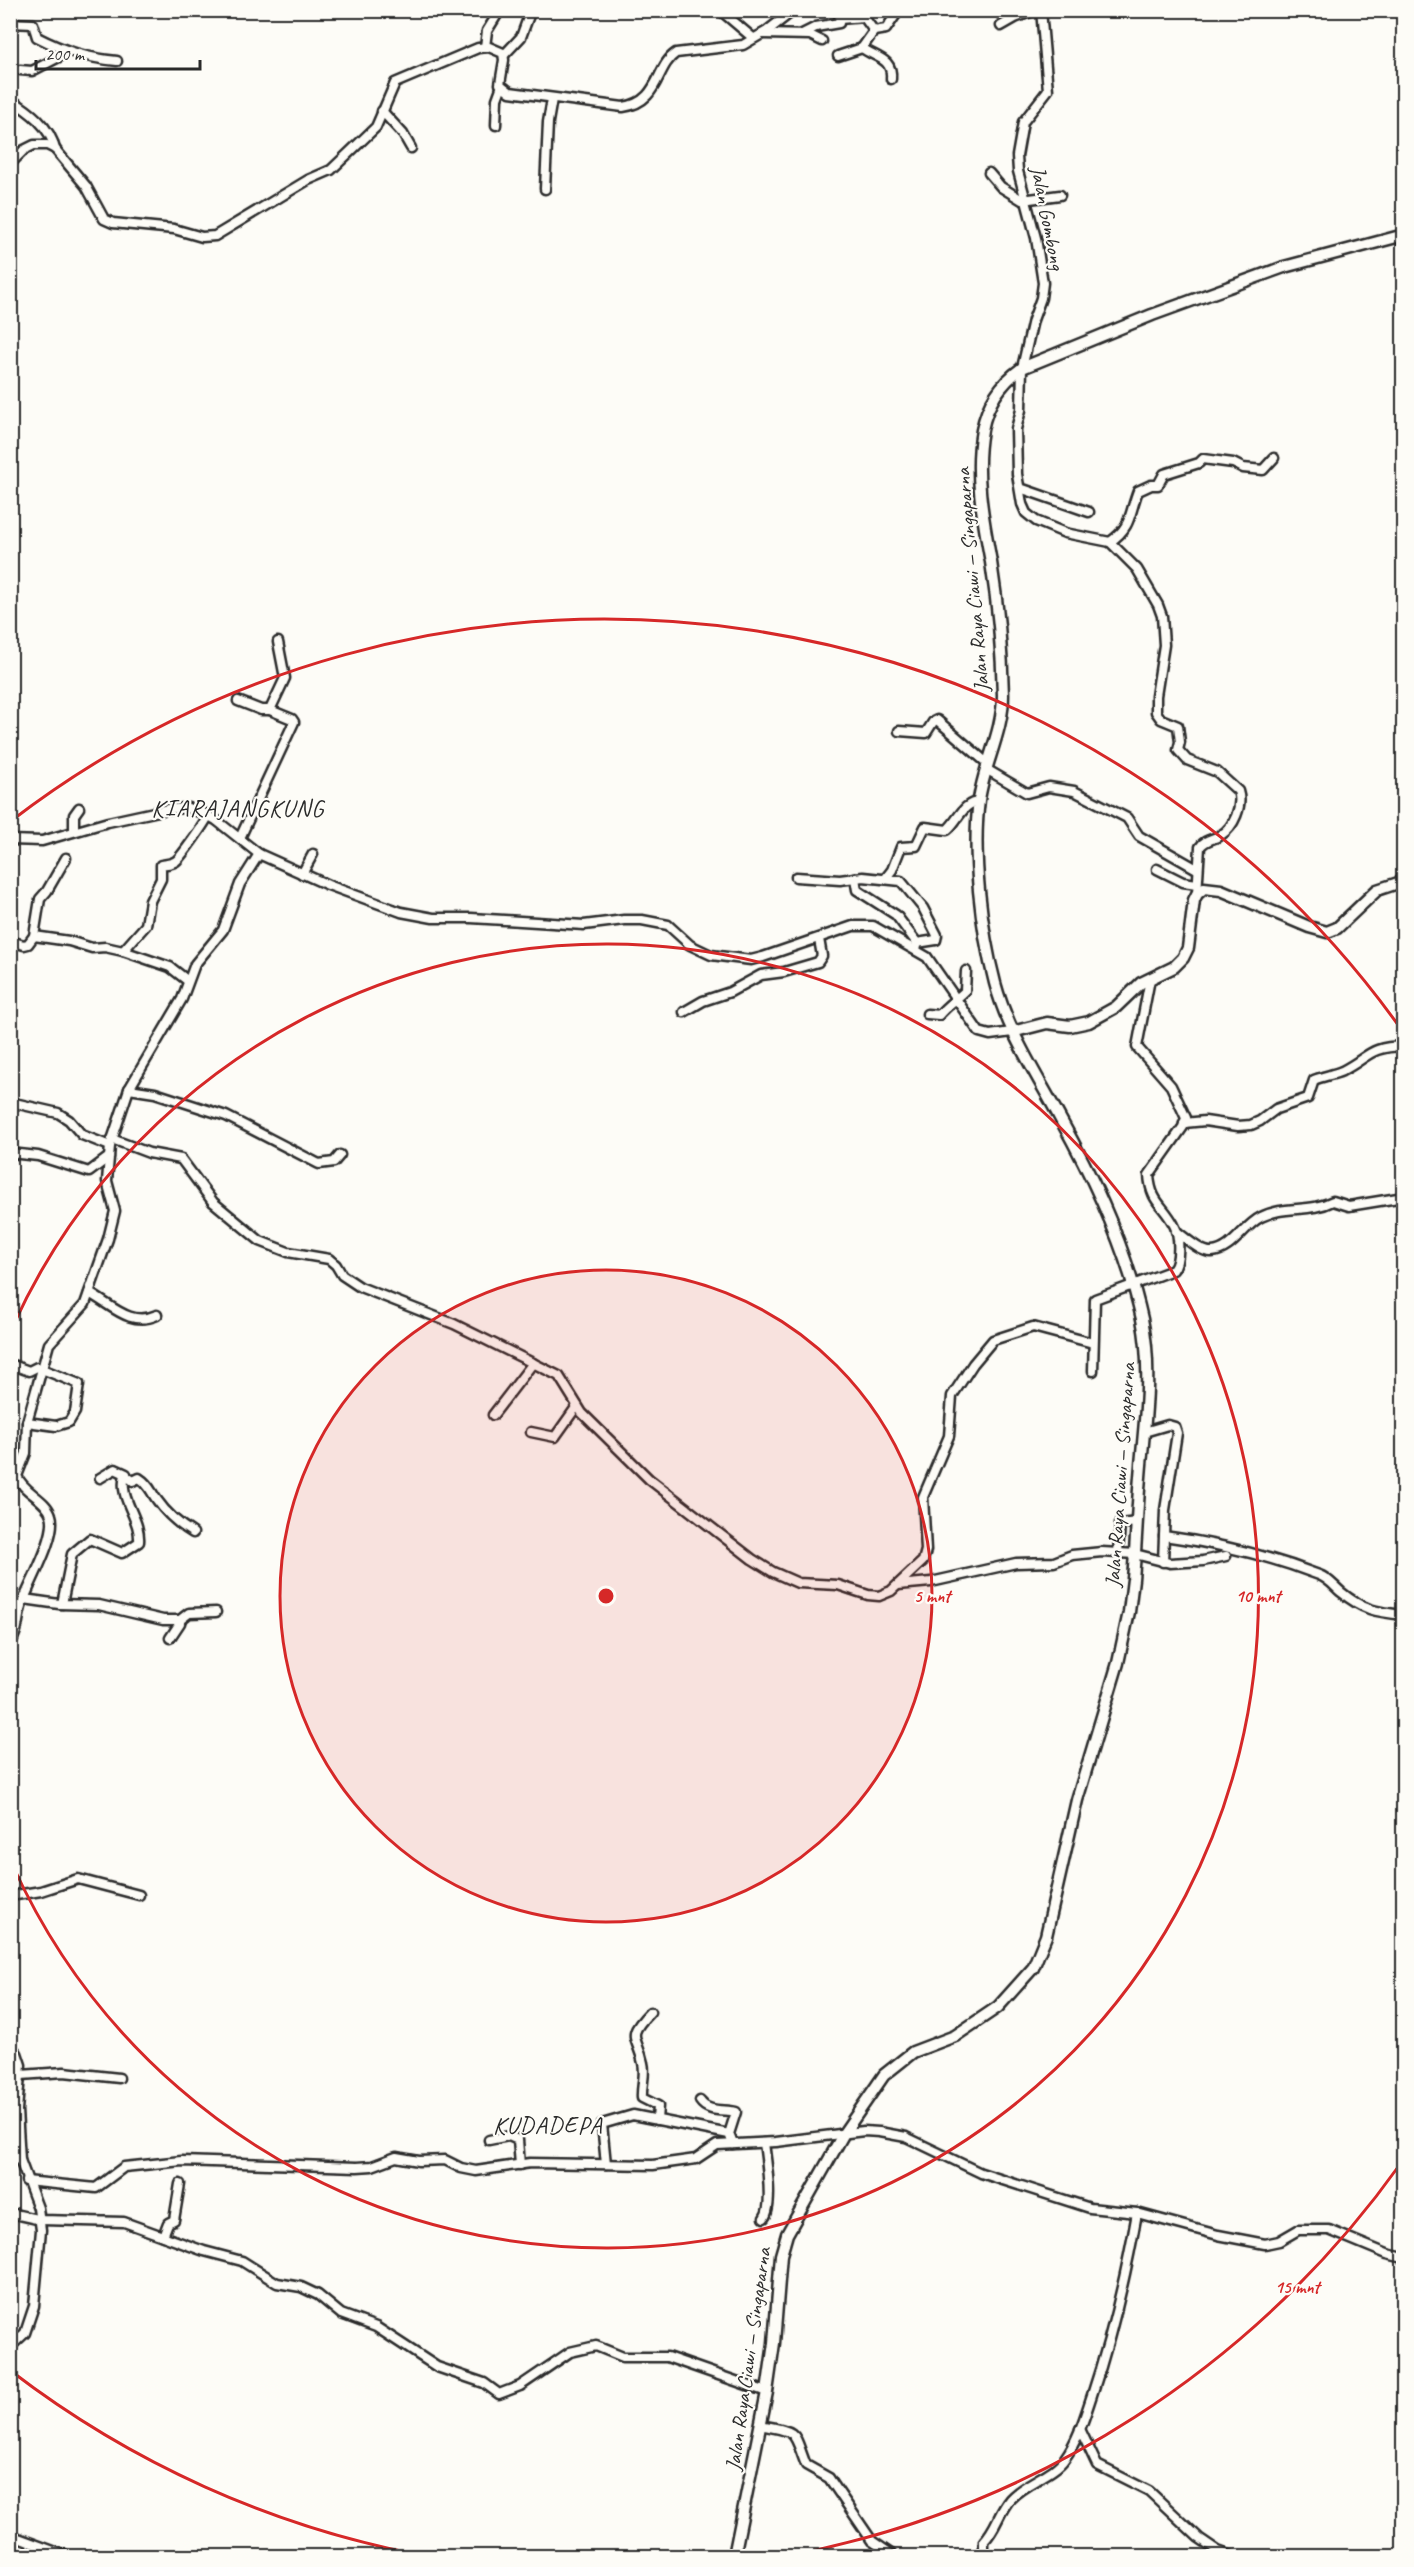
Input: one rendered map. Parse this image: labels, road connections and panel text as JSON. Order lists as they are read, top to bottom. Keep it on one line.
{"streets":{"main road":["Jalan Raya Ciawi — Singaparna"],"street":["Jalan Gombong"]},"crossings":[["Jalan Gombong","Jalan Raya Ciawi — Singaparna"]],"districts":["KIARAJANGKUNG","KUDADEPA"],"scale_bar":"200 m","rings":["5 mnt","10 mnt","15 mnt"]}
